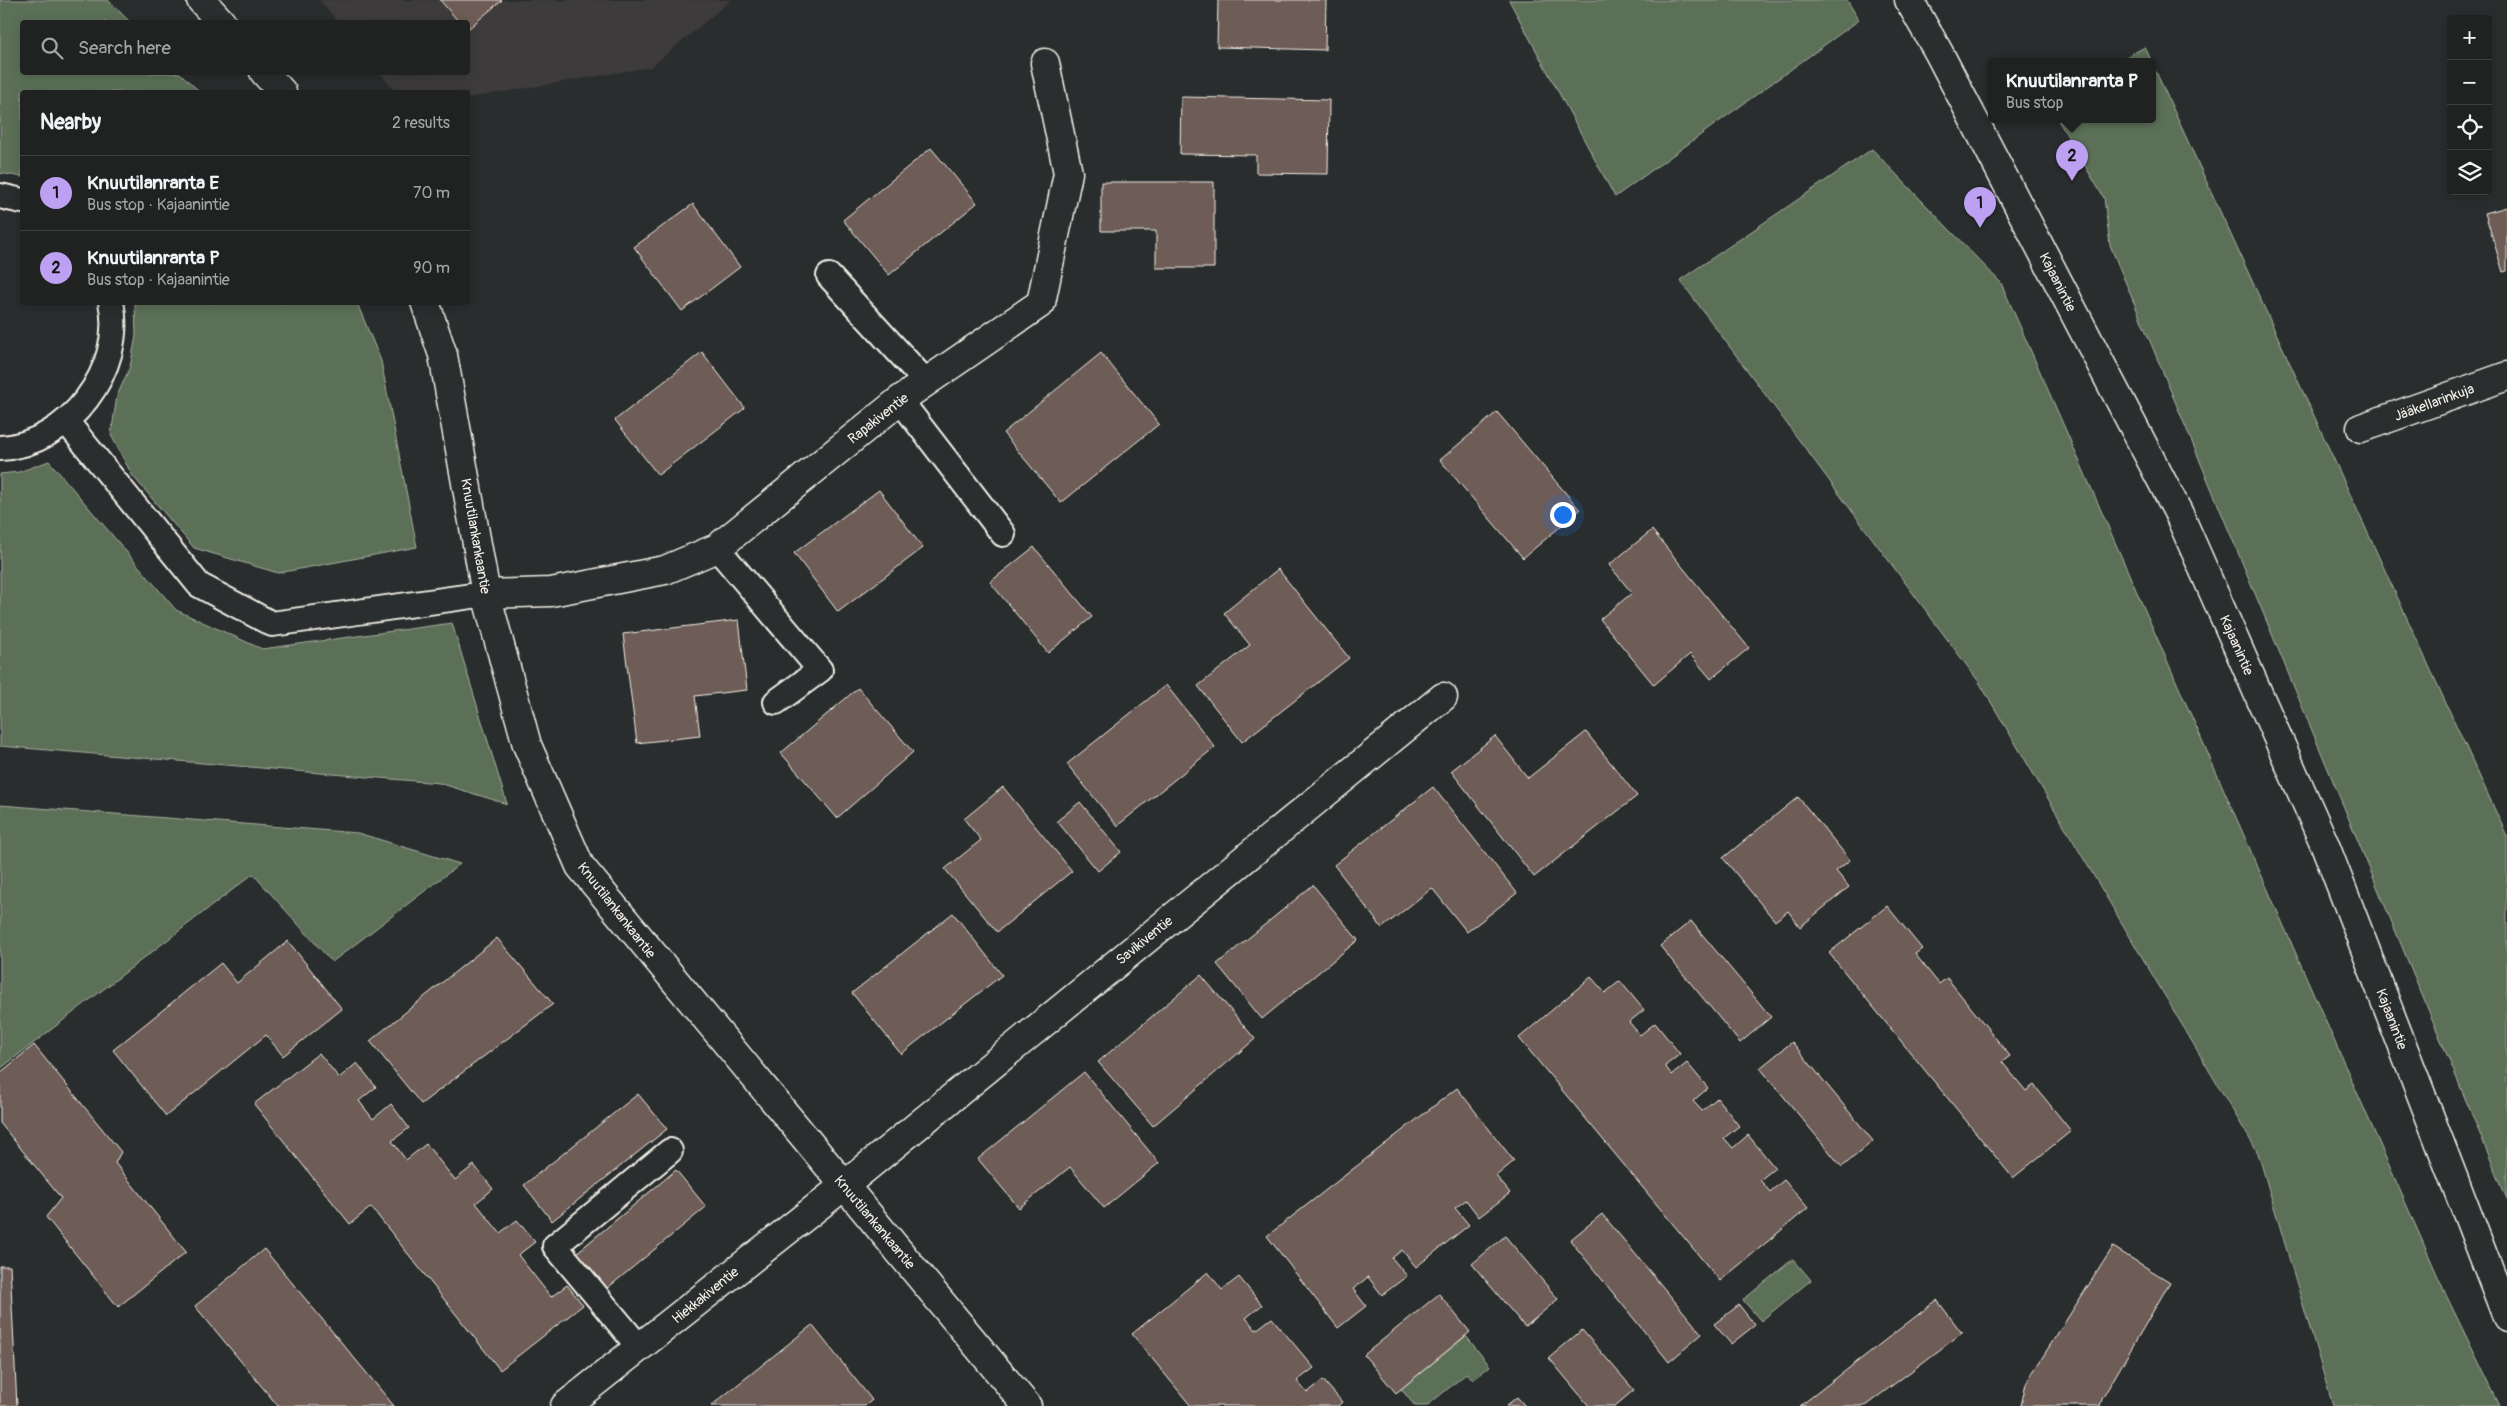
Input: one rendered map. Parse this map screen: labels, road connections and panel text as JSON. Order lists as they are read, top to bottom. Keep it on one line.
{"streets":{"street":["Kajaanintie","Jääkellarinkuja","Rapakiventie","Knuutilankankaantie","Savikiventie","Hiekkakiventie"]},"crossings":[["Rapakiventie","Knuutilankankaantie"],["Knuutilankankaantie","Savikiventie"],["Knuutilankankaantie","Hiekkakiventie"],["Savikiventie","Hiekkakiventie"]],"page":{"map_buttons":["+","−"],"search":"Search here","popup":["Knuutilanranta P","Bus stop"],"heading":["Nearby","2 results"],"pins":["2","1"],"list":[{"mark":"1","name":"Knuutilanranta E","note":"Bus stop · Kajaanintie","value":"70 m"},{"mark":"2","name":"Knuutilanranta P","note":"Bus stop · Kajaanintie","value":"90 m"}]}}
